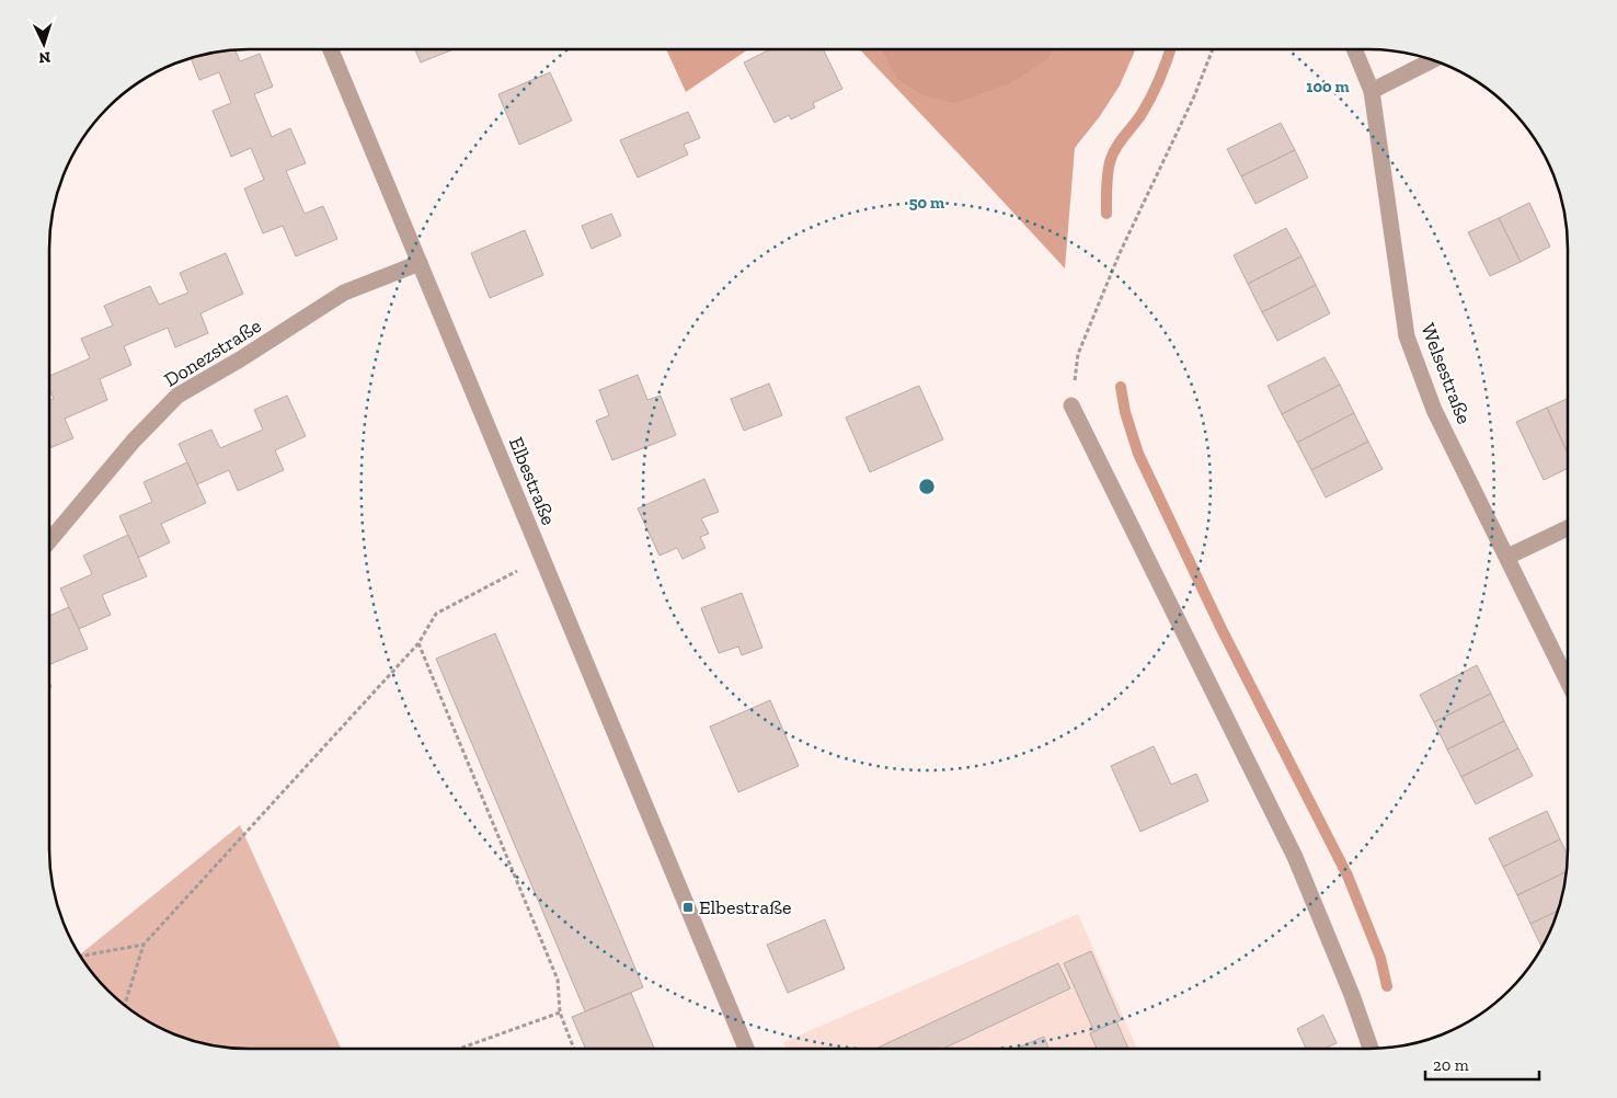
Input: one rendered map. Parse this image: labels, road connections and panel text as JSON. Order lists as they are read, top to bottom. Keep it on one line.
{"streets":{"street":["Donezstraße","Welsestraße","Elbestraße"]},"crossings":[["Donezstraße","Elbestraße"]],"places":{"transit":["Elbestraße"]},"scale_bar":"20 m","north":"bottom","rings":["100 m","50 m"]}
